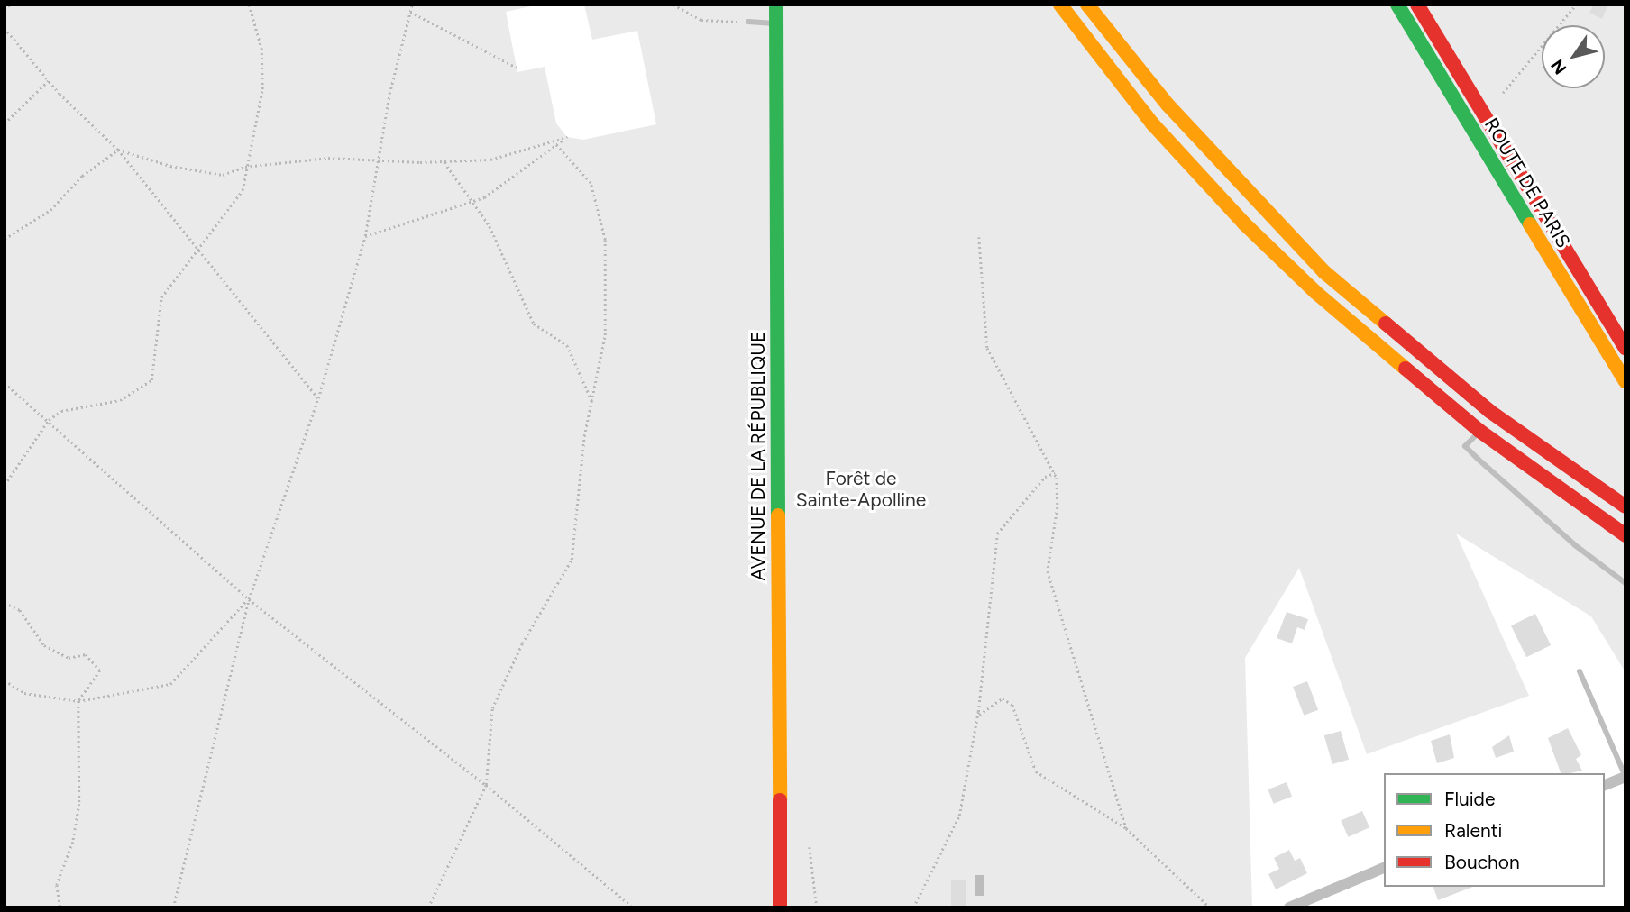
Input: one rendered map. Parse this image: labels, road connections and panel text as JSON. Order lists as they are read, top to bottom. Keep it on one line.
{"streets":{"main road":["ROUTE DE PARIS","AVENUE DE LA RÉPUBLIQUE"]},"parks":["Forêt de Sainte-Apolline"],"legend":["Fluide","Ralenti","Bouchon"],"north":"bottom left"}
